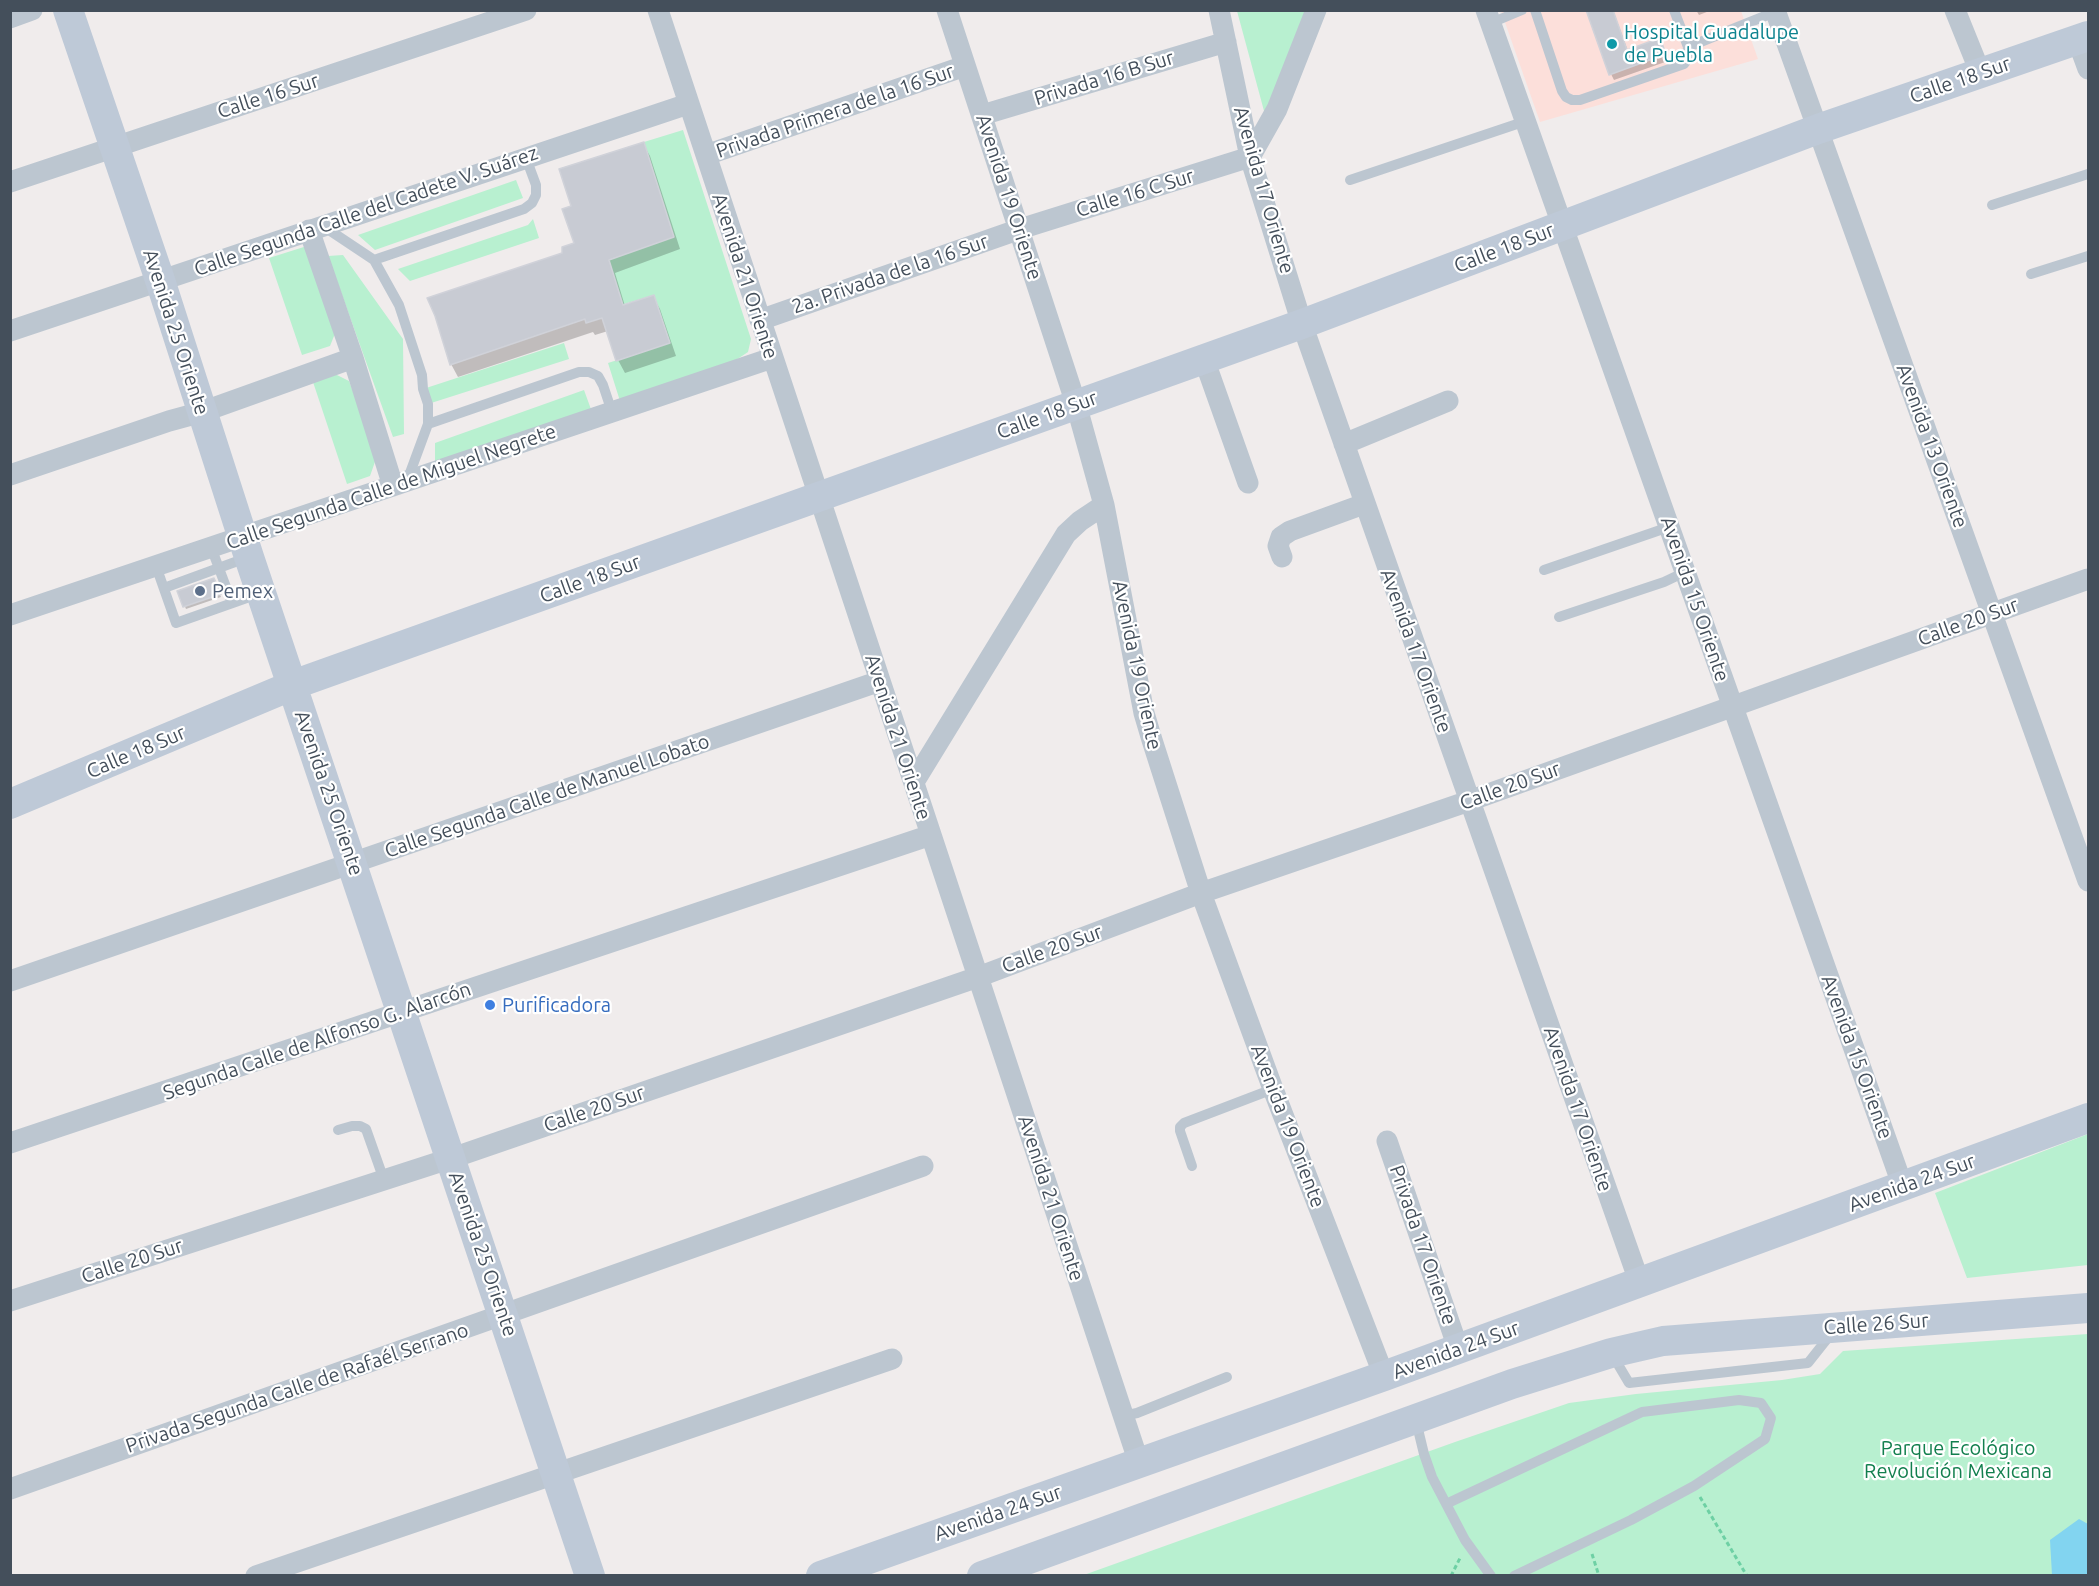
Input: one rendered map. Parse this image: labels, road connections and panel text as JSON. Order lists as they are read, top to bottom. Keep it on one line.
{"streets":{"main road":["Calle 18 Sur","Avenida 25 Oriente","Avenida 24 Sur","Calle 26 Sur"],"street":["Privada 16 B Sur","Calle 16 Sur","Privada Primera de la 16 Sur","Avenida 17 Oriente","Calle 16 C Sur","Avenida 19 Oriente","Calle Segunda Calle del Cadete V. Suárez","2a. Privada de la 16 Sur","Avenida 21 Oriente","Avenida 13 Oriente","Calle Segunda Calle de Miguel Negrete","Avenida 15 Oriente","Calle 20 Sur","Calle Segunda Calle de Manuel Lobato","Segunda Calle de Alfonso G. Alarcón","Privada 17 Oriente","Privada Segunda Calle de Rafaél Serrano"]},"crossings":[["Privada 16 B Sur","Avenida 17 Oriente"],["Privada 16 B Sur","Avenida 19 Oriente"],["Calle 18 Sur","Avenida 17 Oriente"],["Calle 18 Sur","Avenida 19 Oriente"],["Calle 18 Sur","Avenida 21 Oriente"],["Calle 18 Sur","Avenida 25 Oriente"],["Calle 18 Sur","Avenida 13 Oriente"],["Calle 18 Sur","Avenida 15 Oriente"],["Calle 16 Sur","Avenida 25 Oriente"],["Privada Primera de la 16 Sur","Avenida 19 Oriente"],["Privada Primera de la 16 Sur","Avenida 21 Oriente"],["Avenida 17 Oriente","Calle 16 C Sur"],["Avenida 17 Oriente","Calle 20 Sur"],["Avenida 17 Oriente","Avenida 24 Sur"],["Calle 16 C Sur","Avenida 19 Oriente"],["Calle 16 C Sur","2a. Privada de la 16 Sur"],["Avenida 19 Oriente","2a. Privada de la 16 Sur"],["Avenida 19 Oriente","Calle 20 Sur"],["Avenida 19 Oriente","Avenida 24 Sur"],["Calle Segunda Calle del Cadete V. Suárez","Avenida 21 Oriente"],["Calle Segunda Calle del Cadete V. Suárez","Avenida 25 Oriente"],["2a. Privada de la 16 Sur","Avenida 21 Oriente"],["Avenida 21 Oriente","Calle Segunda Calle de Miguel Negrete"],["Avenida 21 Oriente","Calle 20 Sur"],["Avenida 21 Oriente","Calle Segunda Calle de Manuel Lobato"],["Avenida 21 Oriente","Segunda Calle de Alfonso G. Alarcón"],["Avenida 21 Oriente","Avenida 24 Sur"],["Avenida 25 Oriente","Calle Segunda Calle de Miguel Negrete"],["Avenida 25 Oriente","Calle 20 Sur"],["Avenida 25 Oriente","Calle Segunda Calle de Manuel Lobato"],["Avenida 25 Oriente","Segunda Calle de Alfonso G. Alarcón"],["Avenida 25 Oriente","Privada Segunda Calle de Rafaél Serrano"],["Avenida 13 Oriente","Calle 20 Sur"],["Avenida 15 Oriente","Calle 20 Sur"],["Avenida 15 Oriente","Avenida 24 Sur"],["Avenida 24 Sur","Privada 17 Oriente"]],"parks":["Parque Ecológico Revolución Mexicana"],"places":["Hospital Guadalupe de Puebla","Pemex","Purificadora"]}
